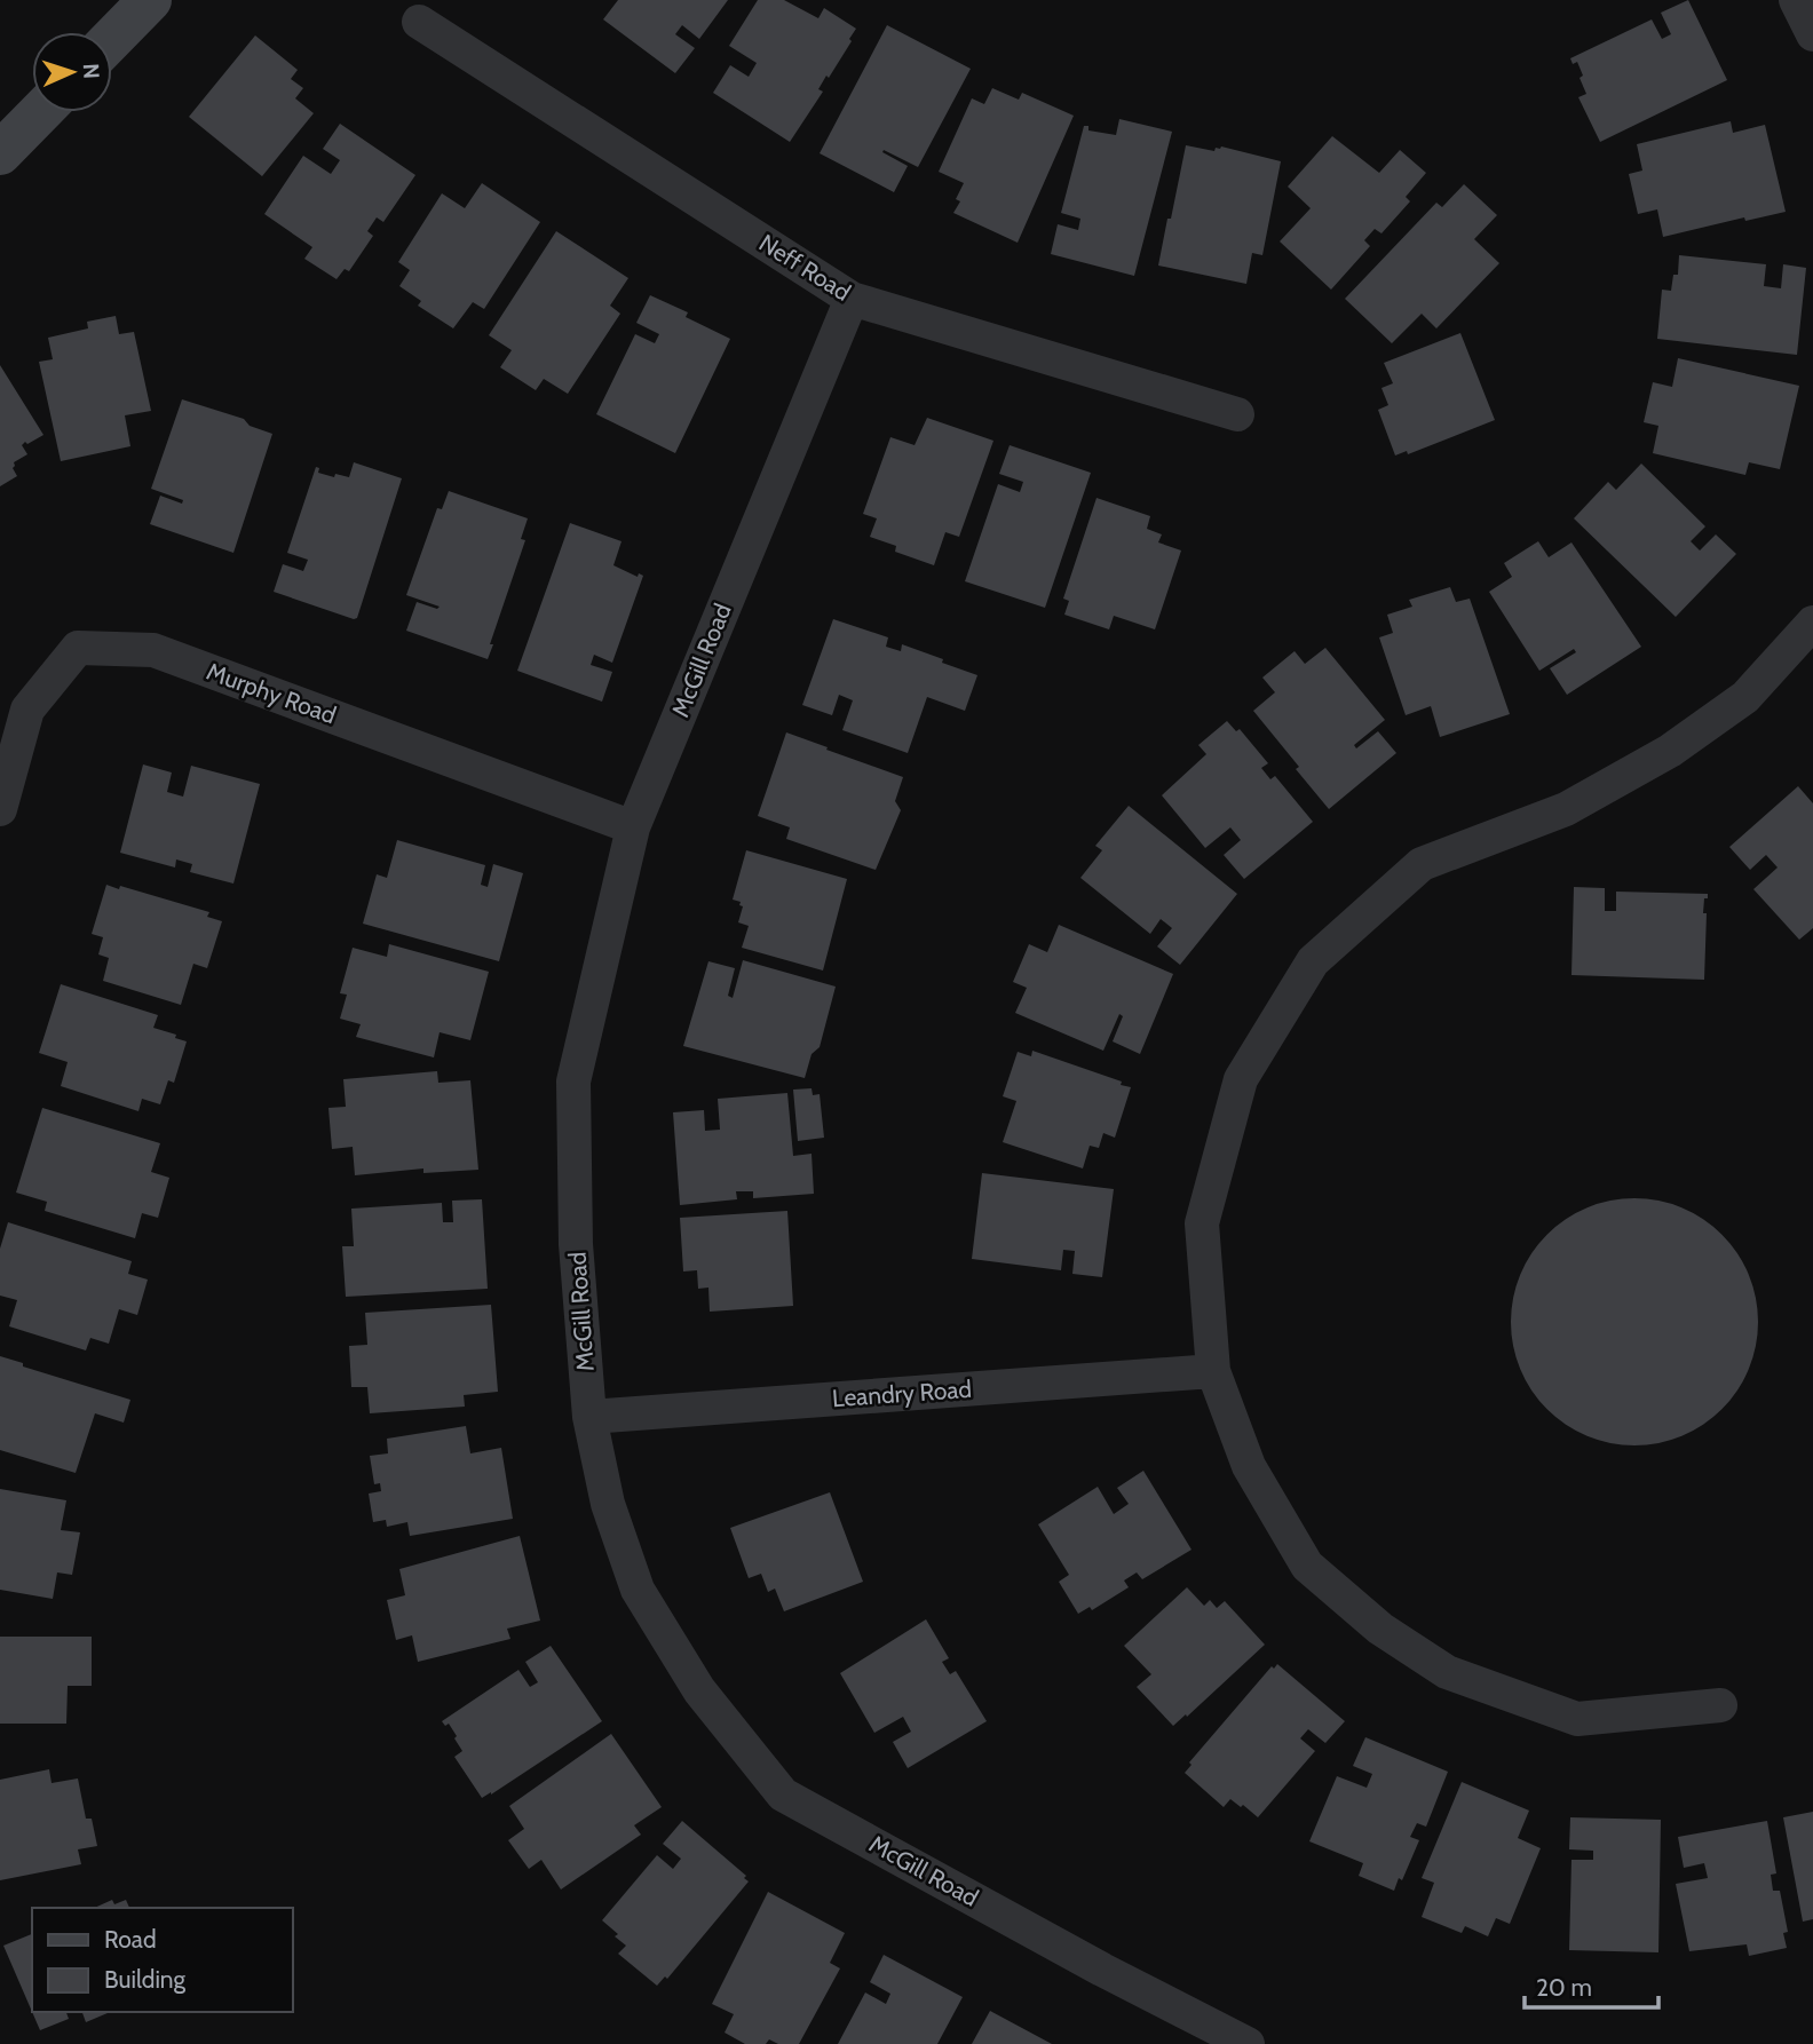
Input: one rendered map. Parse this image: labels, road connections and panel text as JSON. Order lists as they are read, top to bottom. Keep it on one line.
{"streets":{"street":["Neff Road","McGill Road","Murphy Road","Leandry Road"]},"crossings":[["Neff Road","McGill Road"],["McGill Road","Murphy Road"],["McGill Road","Leandry Road"]],"legend":["Road","Building"],"scale_bar":"20 m","north":"right"}
